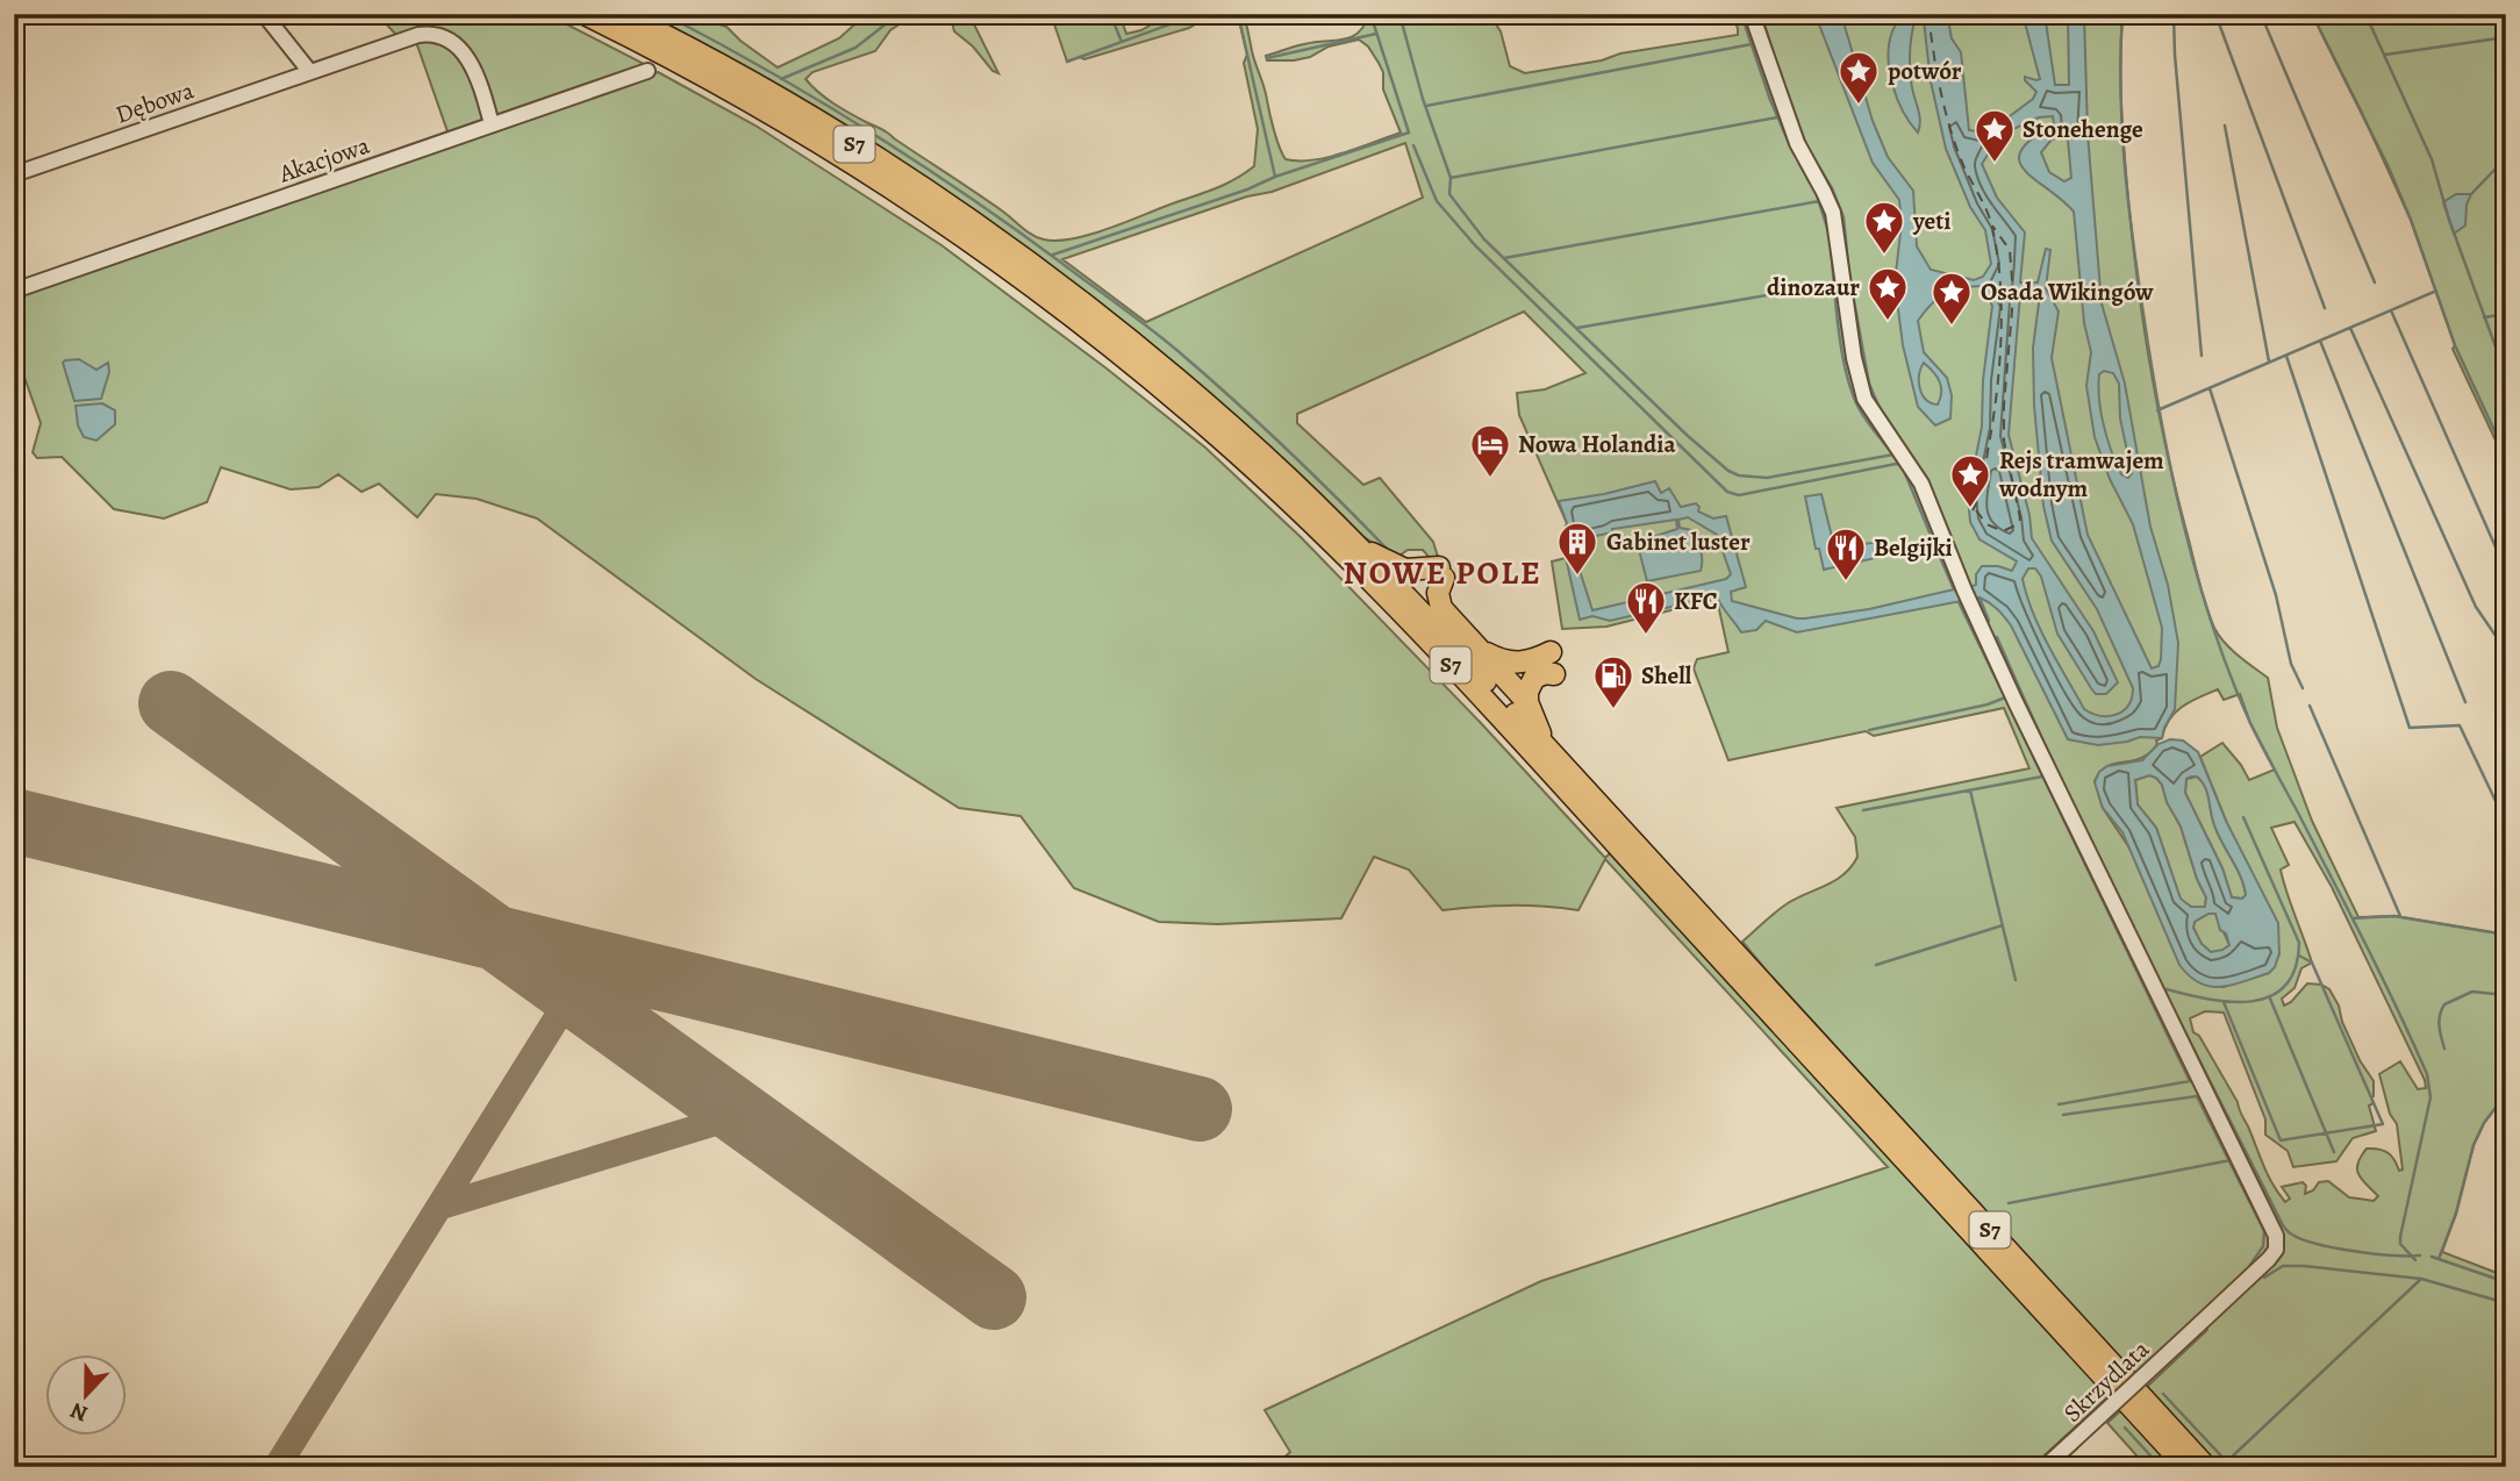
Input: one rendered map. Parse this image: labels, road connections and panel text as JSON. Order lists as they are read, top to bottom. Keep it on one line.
{"streets":{"highway":["S7"],"street":["Dębowa","Akacjowa","Skrzydlata"]},"crossings":[["Dębowa","Akacjowa"]],"districts":["NOWE POLE"],"places":{"place":["potwór","Stonehenge","yeti","dinozaur","Osada Wikingów","Rejs tramwajem wodnym"],"hotel":["Nowa Holandia"],"building":["Gabinet luster"],"restaurant":["Belgijki","KFC"],"fuel station":["Shell"]},"north":"bottom"}
